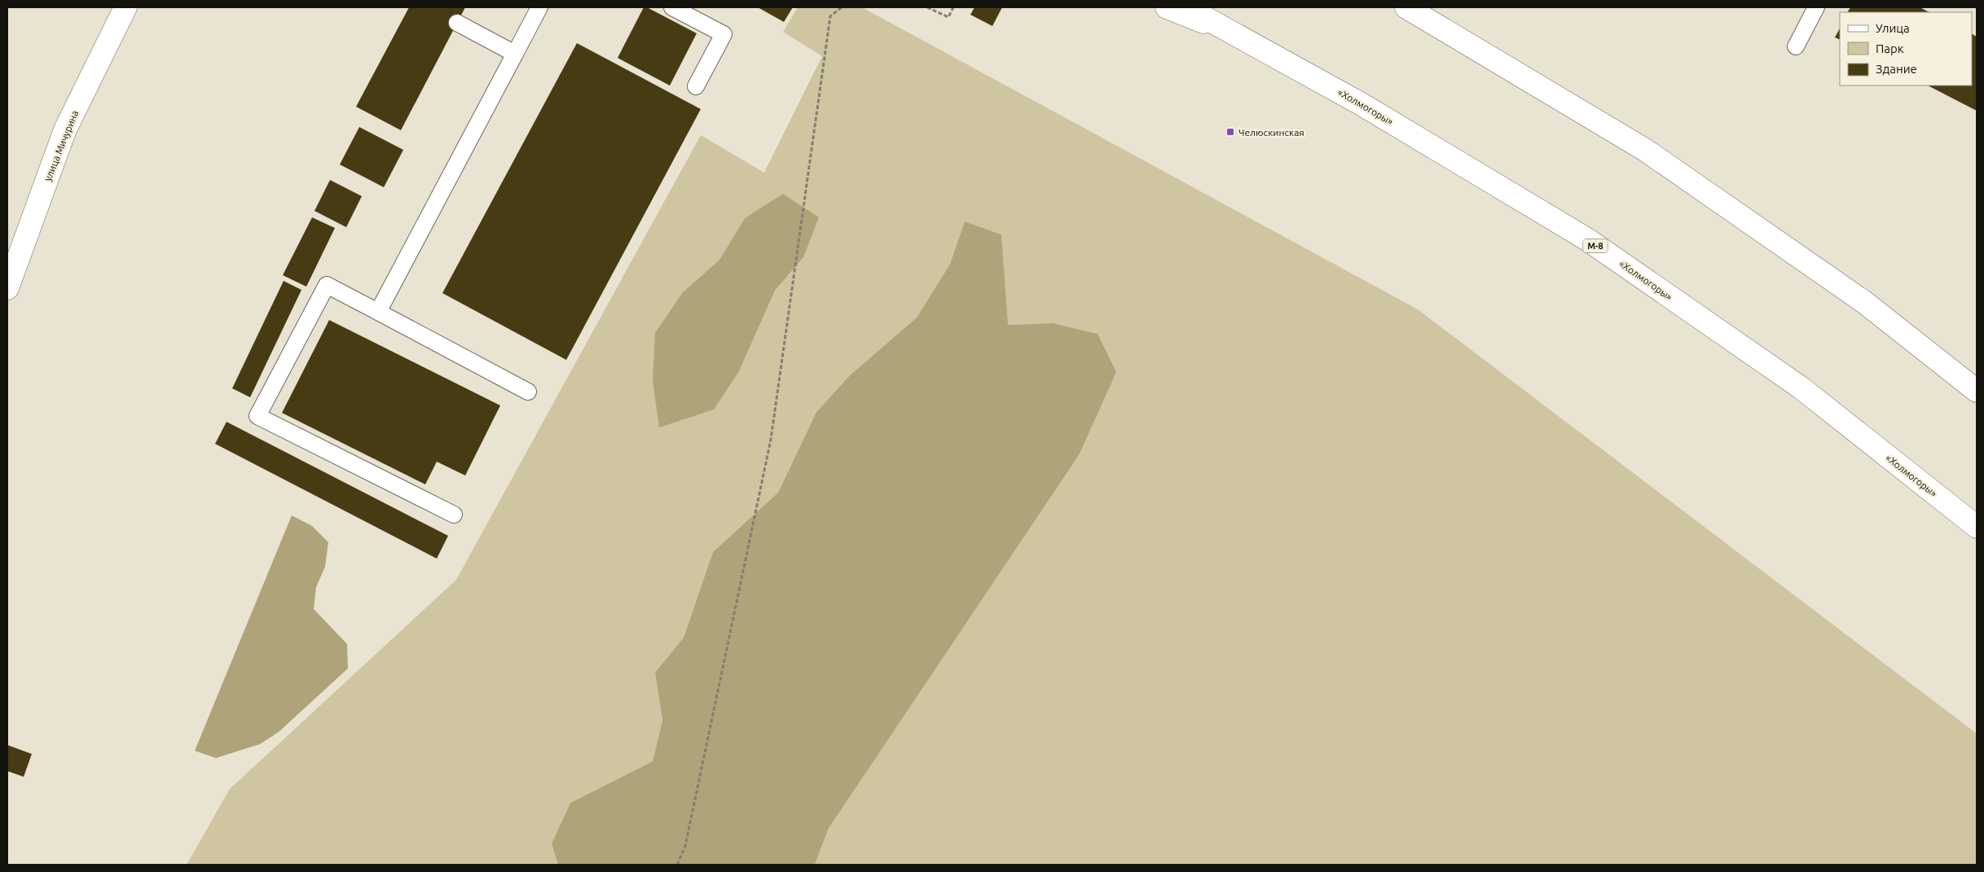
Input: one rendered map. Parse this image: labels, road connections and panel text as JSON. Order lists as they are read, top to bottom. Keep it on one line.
{"streets":{"main road":["«Холмогоры»","улица Мичурина","М-8"]},"places":{"transit":["Челюскинская"]},"legend":["Улица","Парк","Здание"]}
